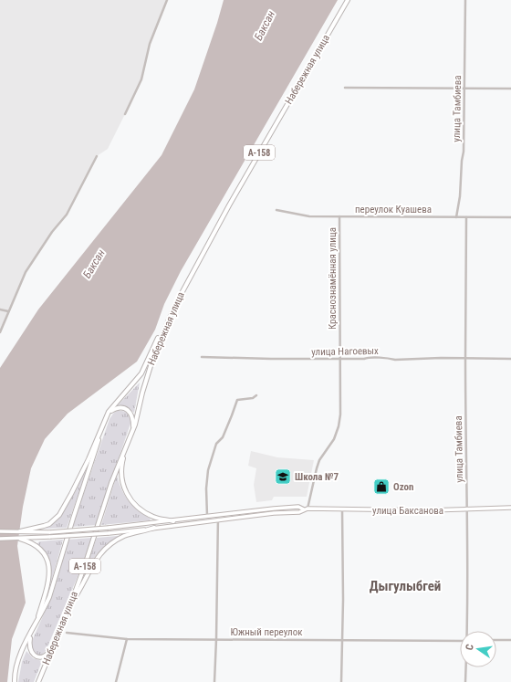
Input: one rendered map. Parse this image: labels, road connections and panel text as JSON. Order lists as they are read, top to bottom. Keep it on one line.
{"streets":{"main road":["Набережная улица","А-158","улица Баксанова"],"street":["улица Тамбиева","переулок Куашева","Краснознамённая улица","улица Нагоевых","Южный переулок"]},"crossings":[["Набережная улица","А-158"],["улица Тамбиева","переулок Куашева"],["улица Тамбиева","улица Нагоевых"],["улица Тамбиева","улица Баксанова"],["переулок Куашева","Краснознамённая улица"],["Краснознамённая улица","улица Нагоевых"],["Краснознамённая улица","улица Баксанова"]],"districts":["Дыгулыбгей"],"water":["Баксан"],"places":{"school or university":["Школа №7"],"shop":["Ozon"]},"north":"left"}
